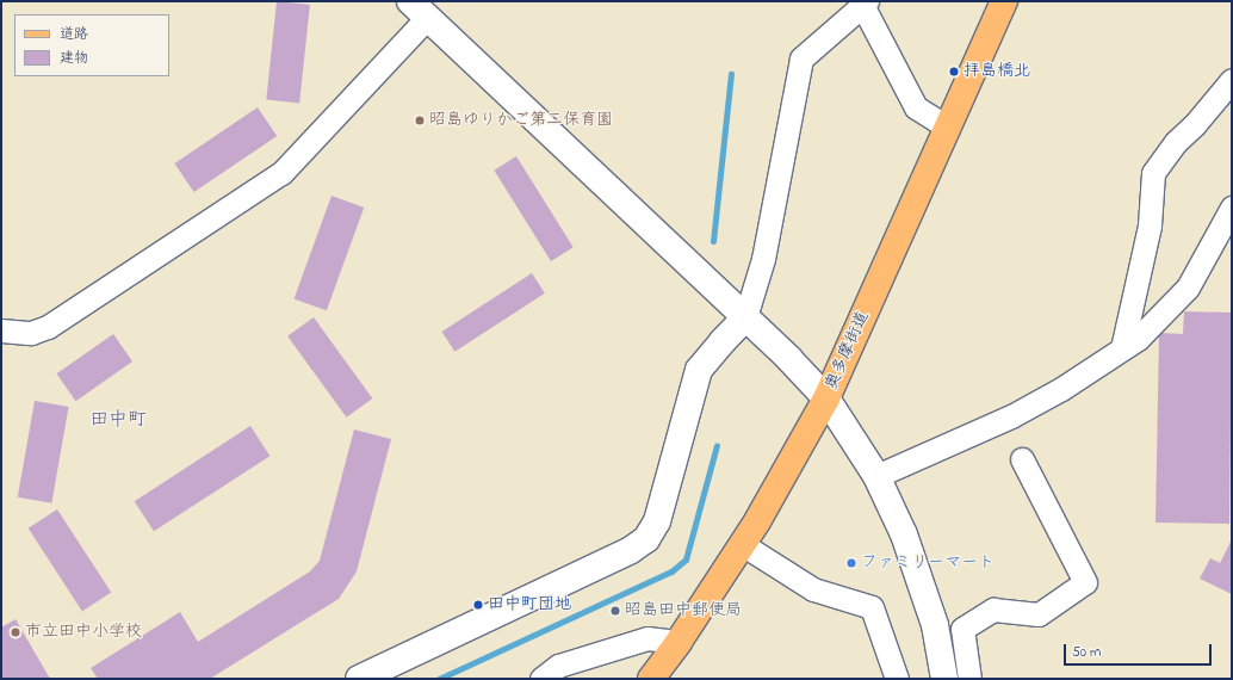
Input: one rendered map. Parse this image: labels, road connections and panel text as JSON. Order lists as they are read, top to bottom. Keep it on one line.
{"streets":{"main road":["奥多摩街道"]},"districts":["田中町"],"places":["拝島橋北","昭島ゆりかご第二保育園","ファミリーマート","田中町団地","昭島田中郵便局","市立田中小学校"],"legend":["道路","建物"],"scale_bar":"50 m"}
